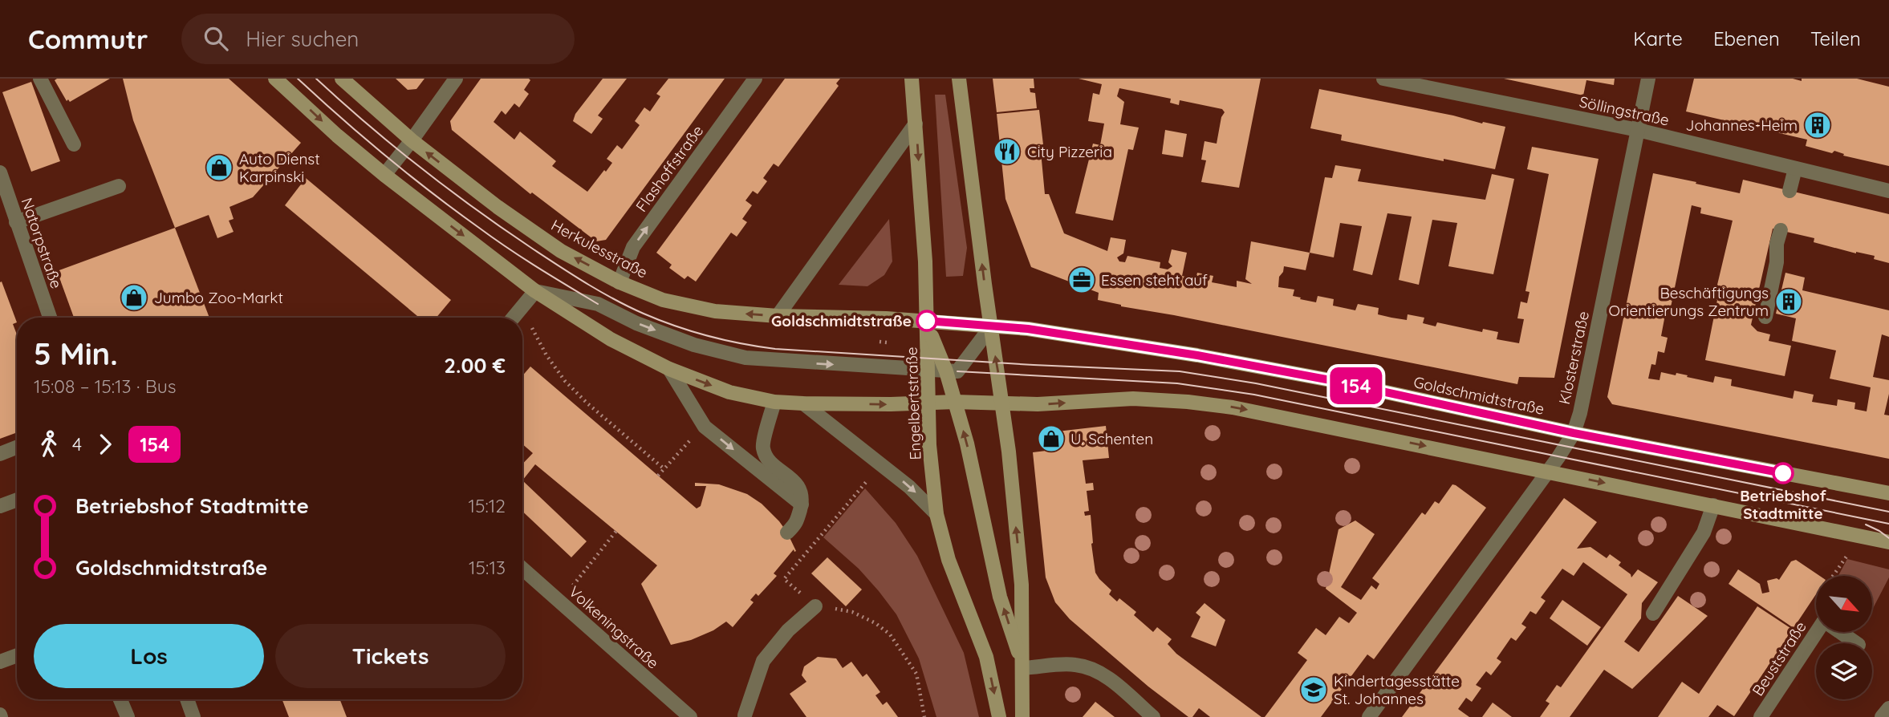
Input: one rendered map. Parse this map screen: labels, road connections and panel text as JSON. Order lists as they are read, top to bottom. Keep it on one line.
{"streets":{"main road":["Herkulesstraße","Goldschmidtstraße","Engelbertstraße"],"street":["Söllingstraße","Flashoffstraße","Natorpstraße","Klosterstraße","Volkeningstraße","Beuststraße"]},"crossings":[["Söllingstraße","Klosterstraße"],["Flashoffstraße","Herkulesstraße"],["Herkulesstraße","Goldschmidtstraße"],["Herkulesstraße","Engelbertstraße"],["Klosterstraße","Goldschmidtstraße"],["Goldschmidtstraße","Engelbertstraße"]],"one_way":["Flashoffstraße"],"places":{"building":["Johannes-Heim","Beschäftigungs Orientierungs Zentrum"],"restaurant":["City Pizzeria"],"shop":["Auto Dienst Karpinski","Jumbo Zoo-Markt","U. Schenten"],"office":["Essen steht auf"],"other":["Goldschmidtstraße","Betriebshof Stadtmitte"],"school or university":["Kindertagesstätte St. Johannes"]},"lines":["bus line 154"],"north":"bottom right","page":{"header":"Commutr","search":"Hier suchen","nav":["Karte","Ebenen","Teilen"],"on_map":"154","heading":["5 Min.","15:08 – 15:13 · Bus","2.00 €"],"legs":["4","154"],"list":[{"name":"Betriebshof Stadtmitte","value":"15:12"},{"name":"Goldschmidtstraße","value":"15:13"}],"buttons":["Los","Tickets"]}}
